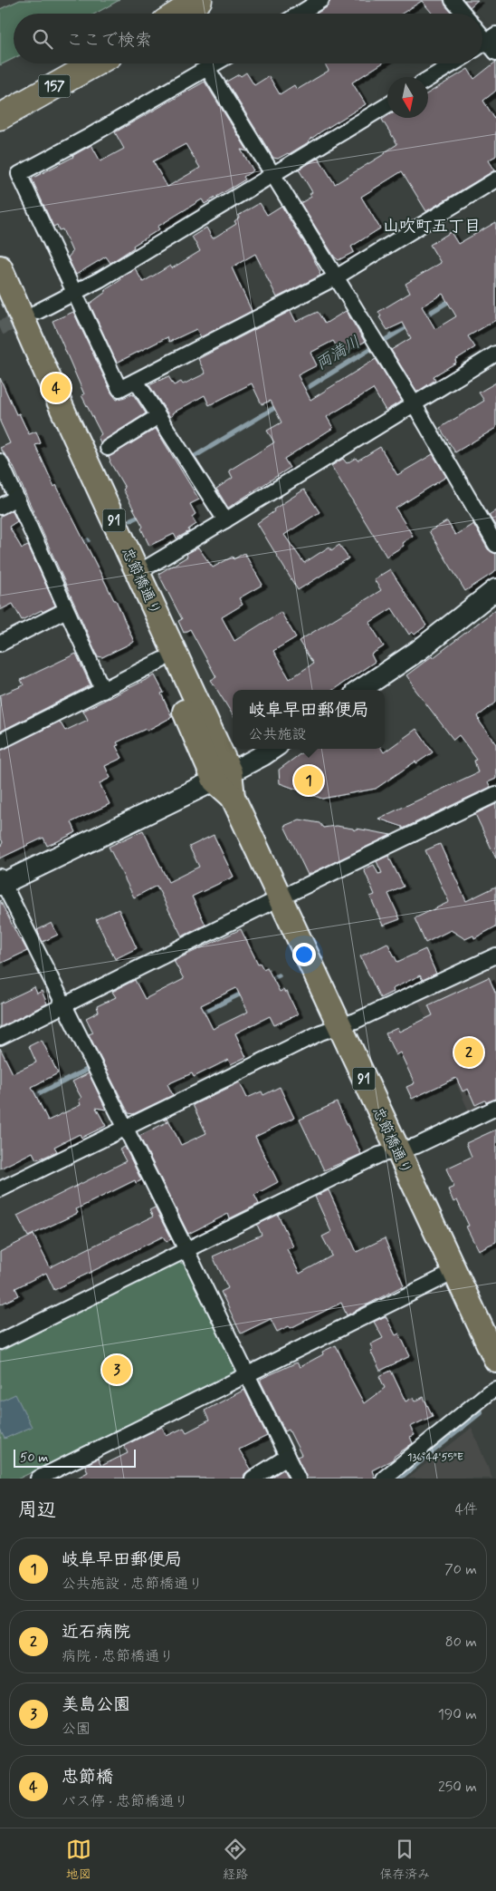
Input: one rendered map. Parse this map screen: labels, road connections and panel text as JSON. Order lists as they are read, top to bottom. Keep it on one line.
{"streets":{"highway":["157"],"main road":["91","忠節橋通り"]},"districts":["山吹町五丁目"],"water":["両満川"],"scale_bar":"50 m","north":"bottom","page":{"search":"ここで検索","pins":["4","1","2","3"],"popup":["岐阜早田郵便局","公共施設"],"scale":"50 m","heading":["周辺","4件"],"list":[{"mark":"1","name":"岐阜早田郵便局","note":"公共施設 · 忠節橋通り","value":"70 m"},{"mark":"2","name":"近石病院","note":"病院 · 忠節橋通り","value":"80 m"},{"mark":"3","name":"美島公園","note":"公園","value":"190 m"},{"mark":"4","name":"忠節橋","note":"バス停 · 忠節橋通り","value":"250 m"}],"nav":["地図","経路","保存済み"]},"coordinates":["136°44'55\"E"]}
